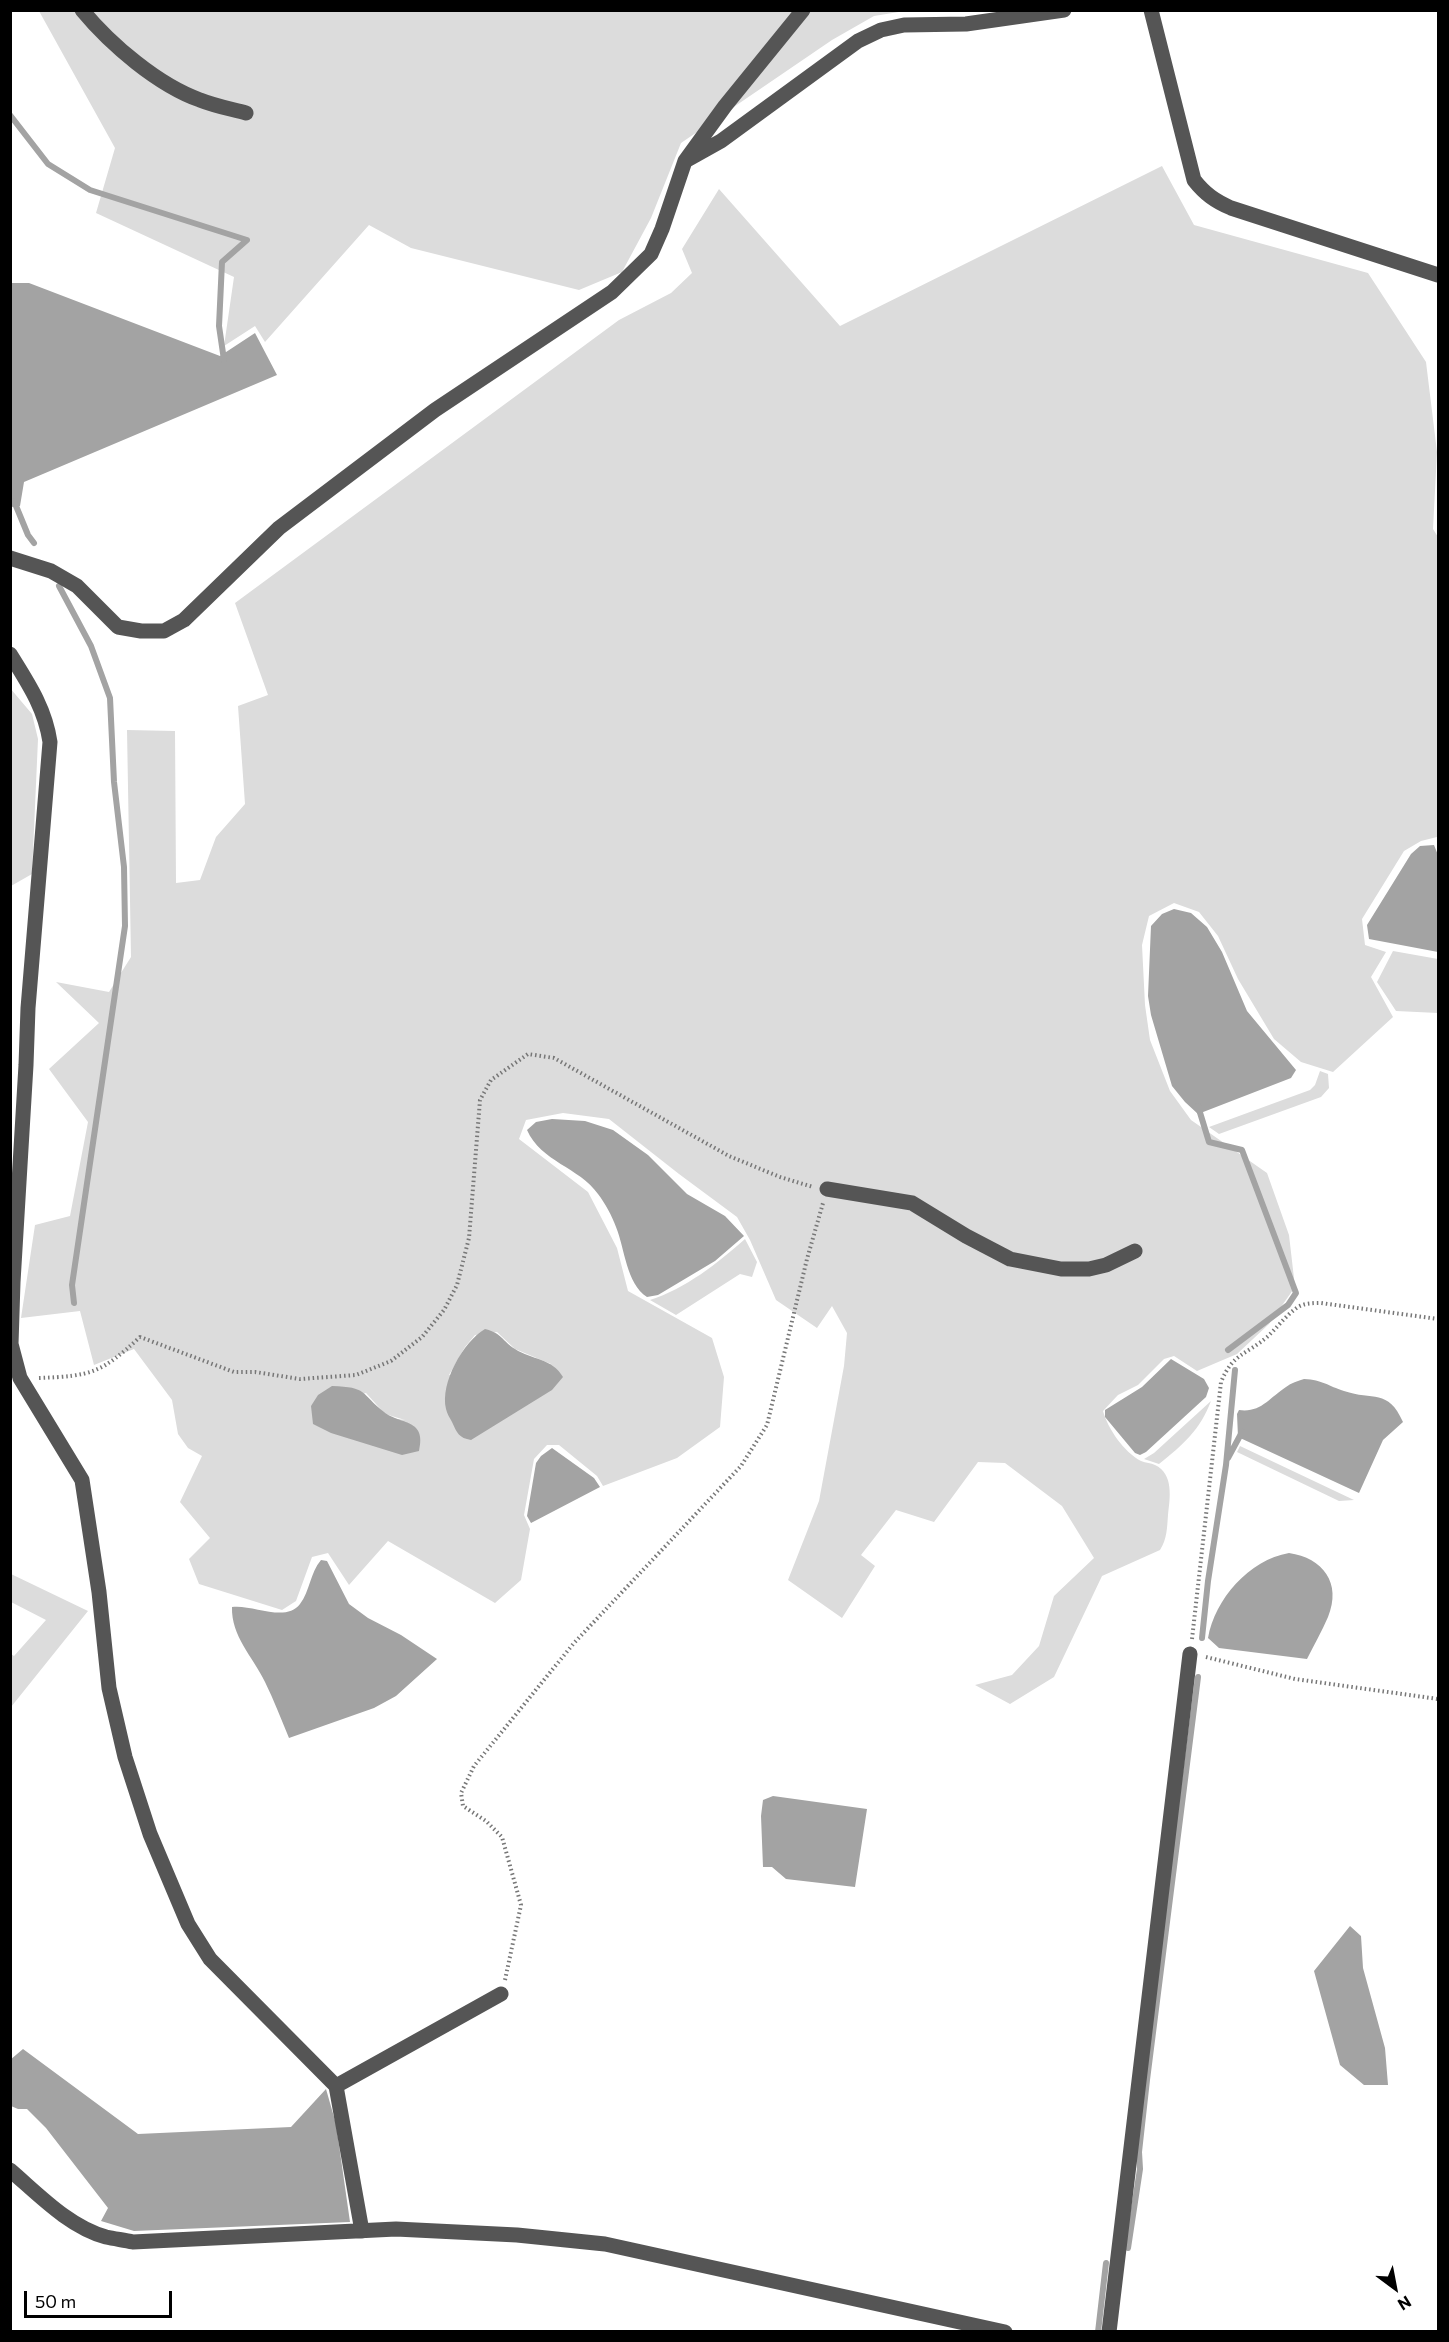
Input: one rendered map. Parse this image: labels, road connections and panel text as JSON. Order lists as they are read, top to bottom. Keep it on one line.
{"scale_bar":"50 m","north":"bottom right"}
